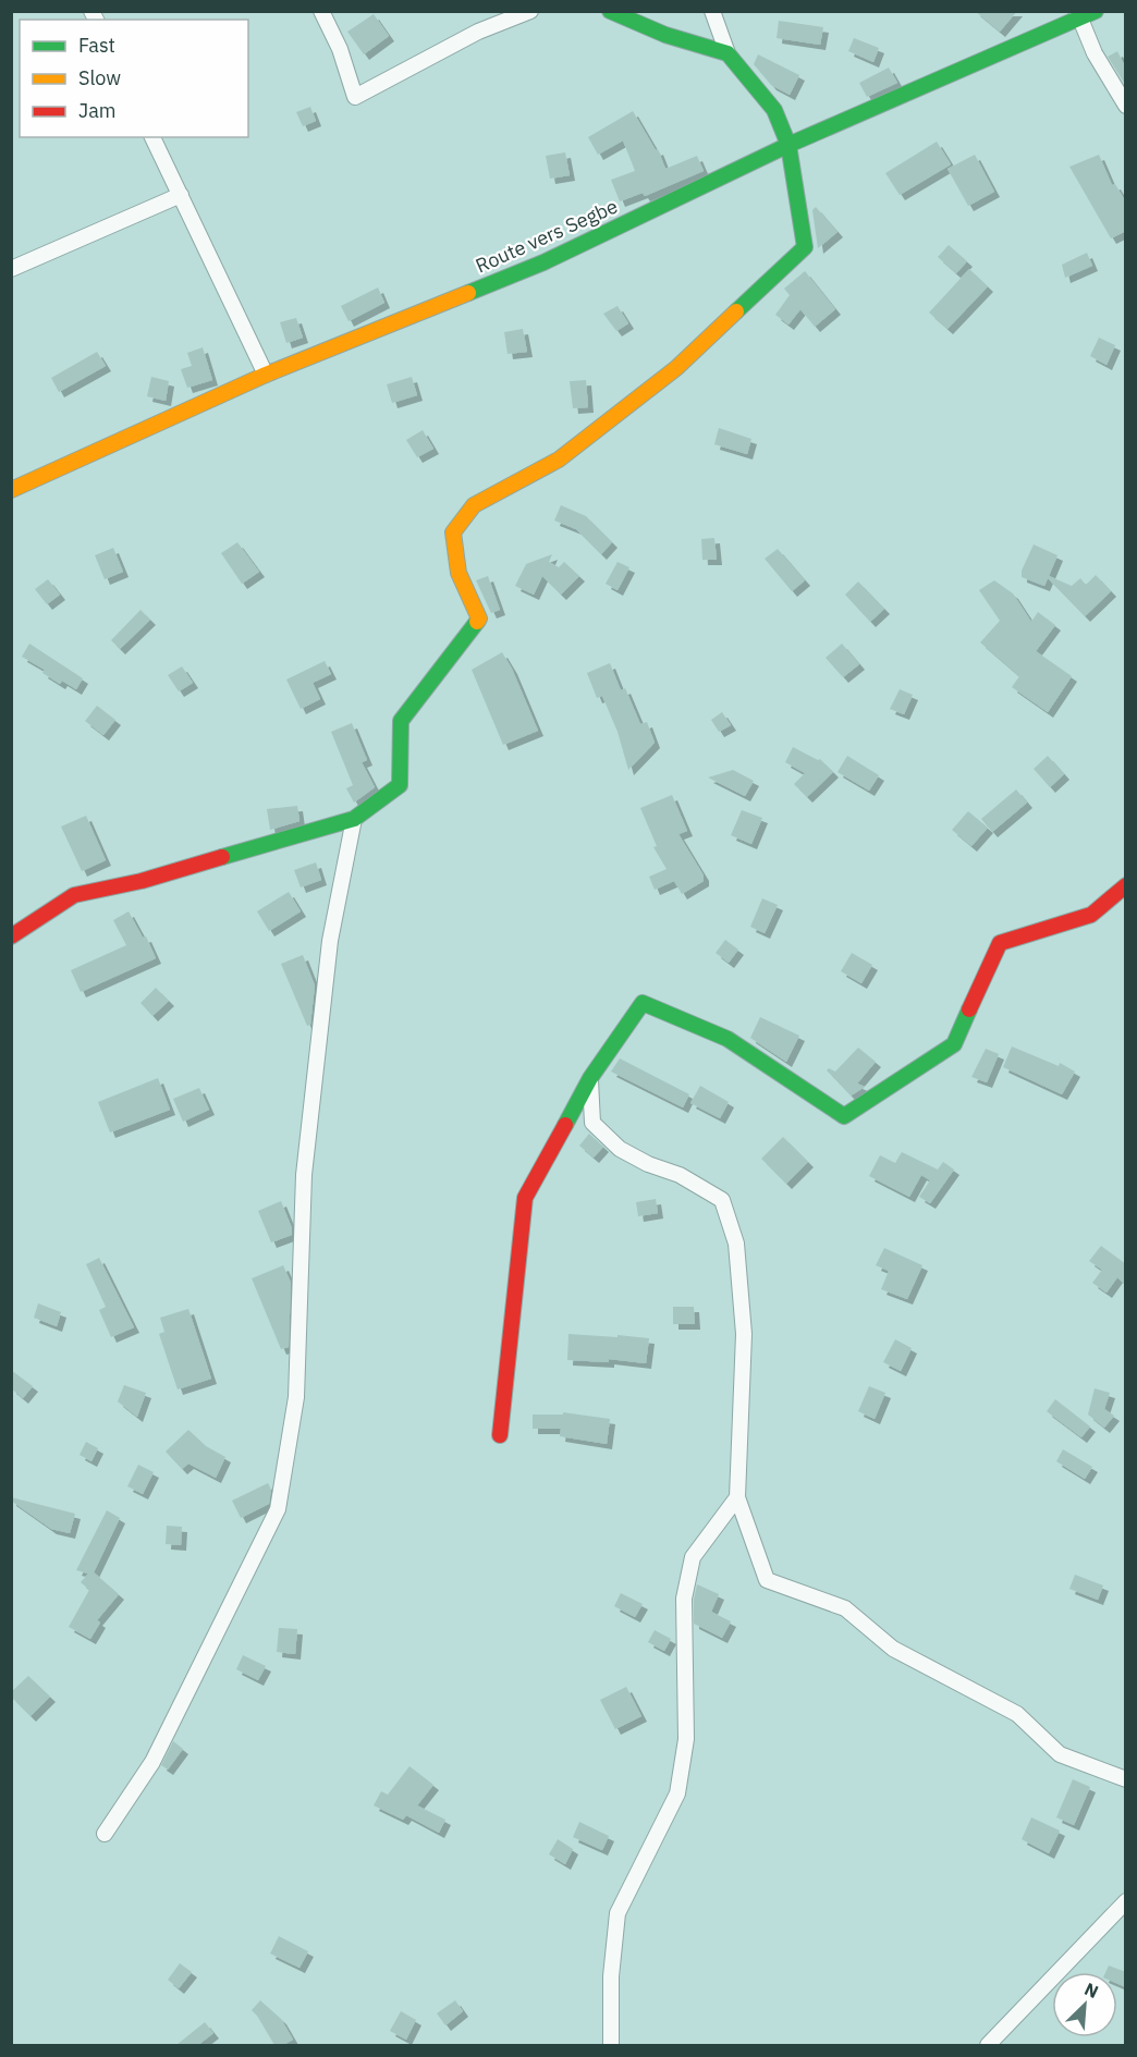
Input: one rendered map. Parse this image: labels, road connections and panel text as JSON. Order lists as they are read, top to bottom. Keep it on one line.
{"streets":{"street":["Route vers Segbe"]},"legend":["Fast","Slow","Jam"],"north":"top right"}
